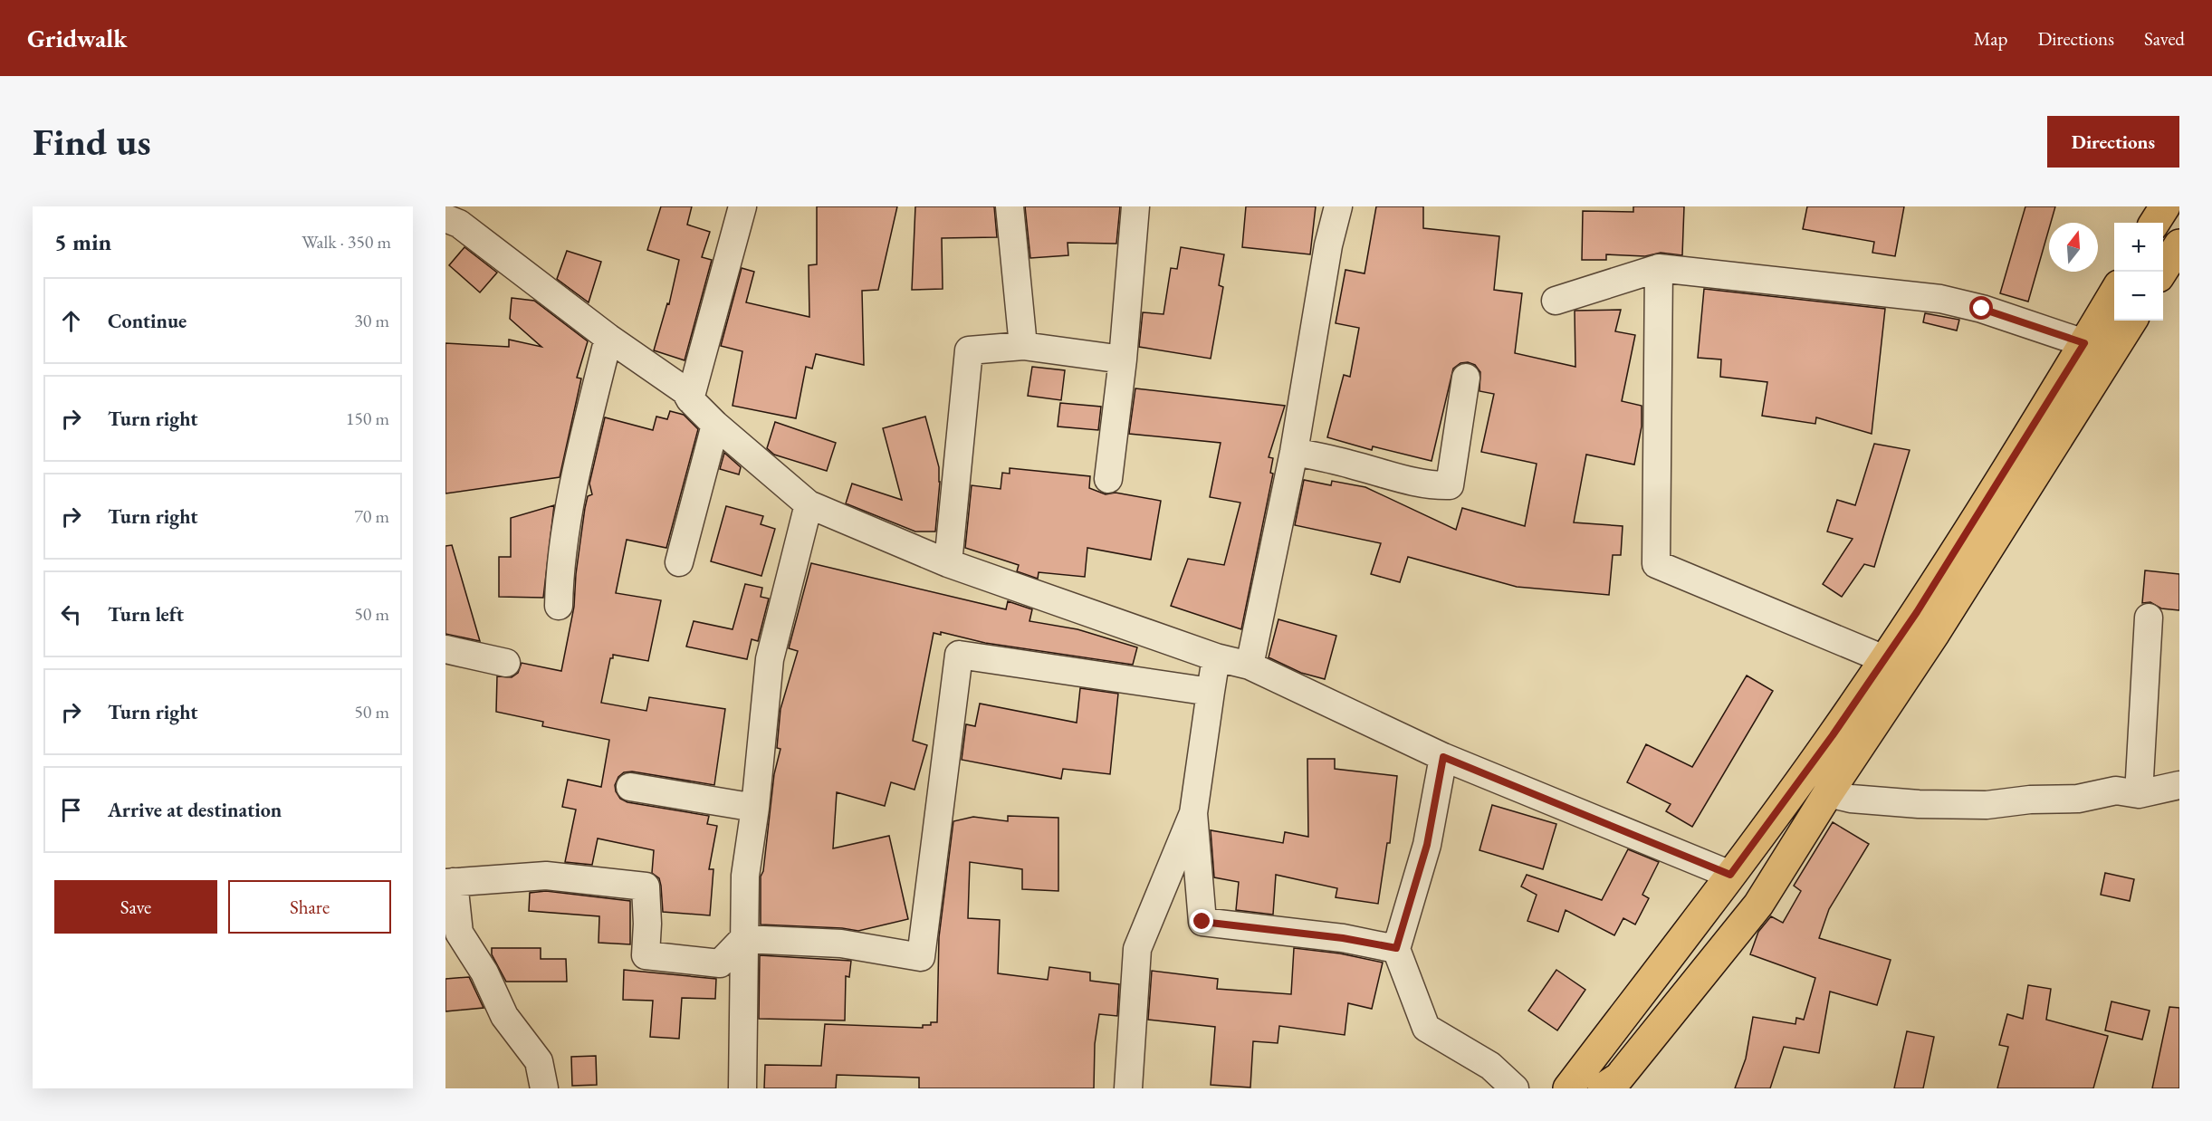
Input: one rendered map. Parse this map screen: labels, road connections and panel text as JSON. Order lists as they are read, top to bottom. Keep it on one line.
{"north":"top","page":{"header":"Gridwalk","nav":["Map","Directions","Saved"],"buttons":["Directions",["Save","Share"]],"title":"Find us","heading":["5 min","Walk · 350 m"],"map_buttons":["+","−"],"list":[["Continue","30 m"],["Turn right","150 m"],["Turn right","70 m"],["Turn left","50 m"],["Turn right","50 m"],"Arrive at destination"]}}
